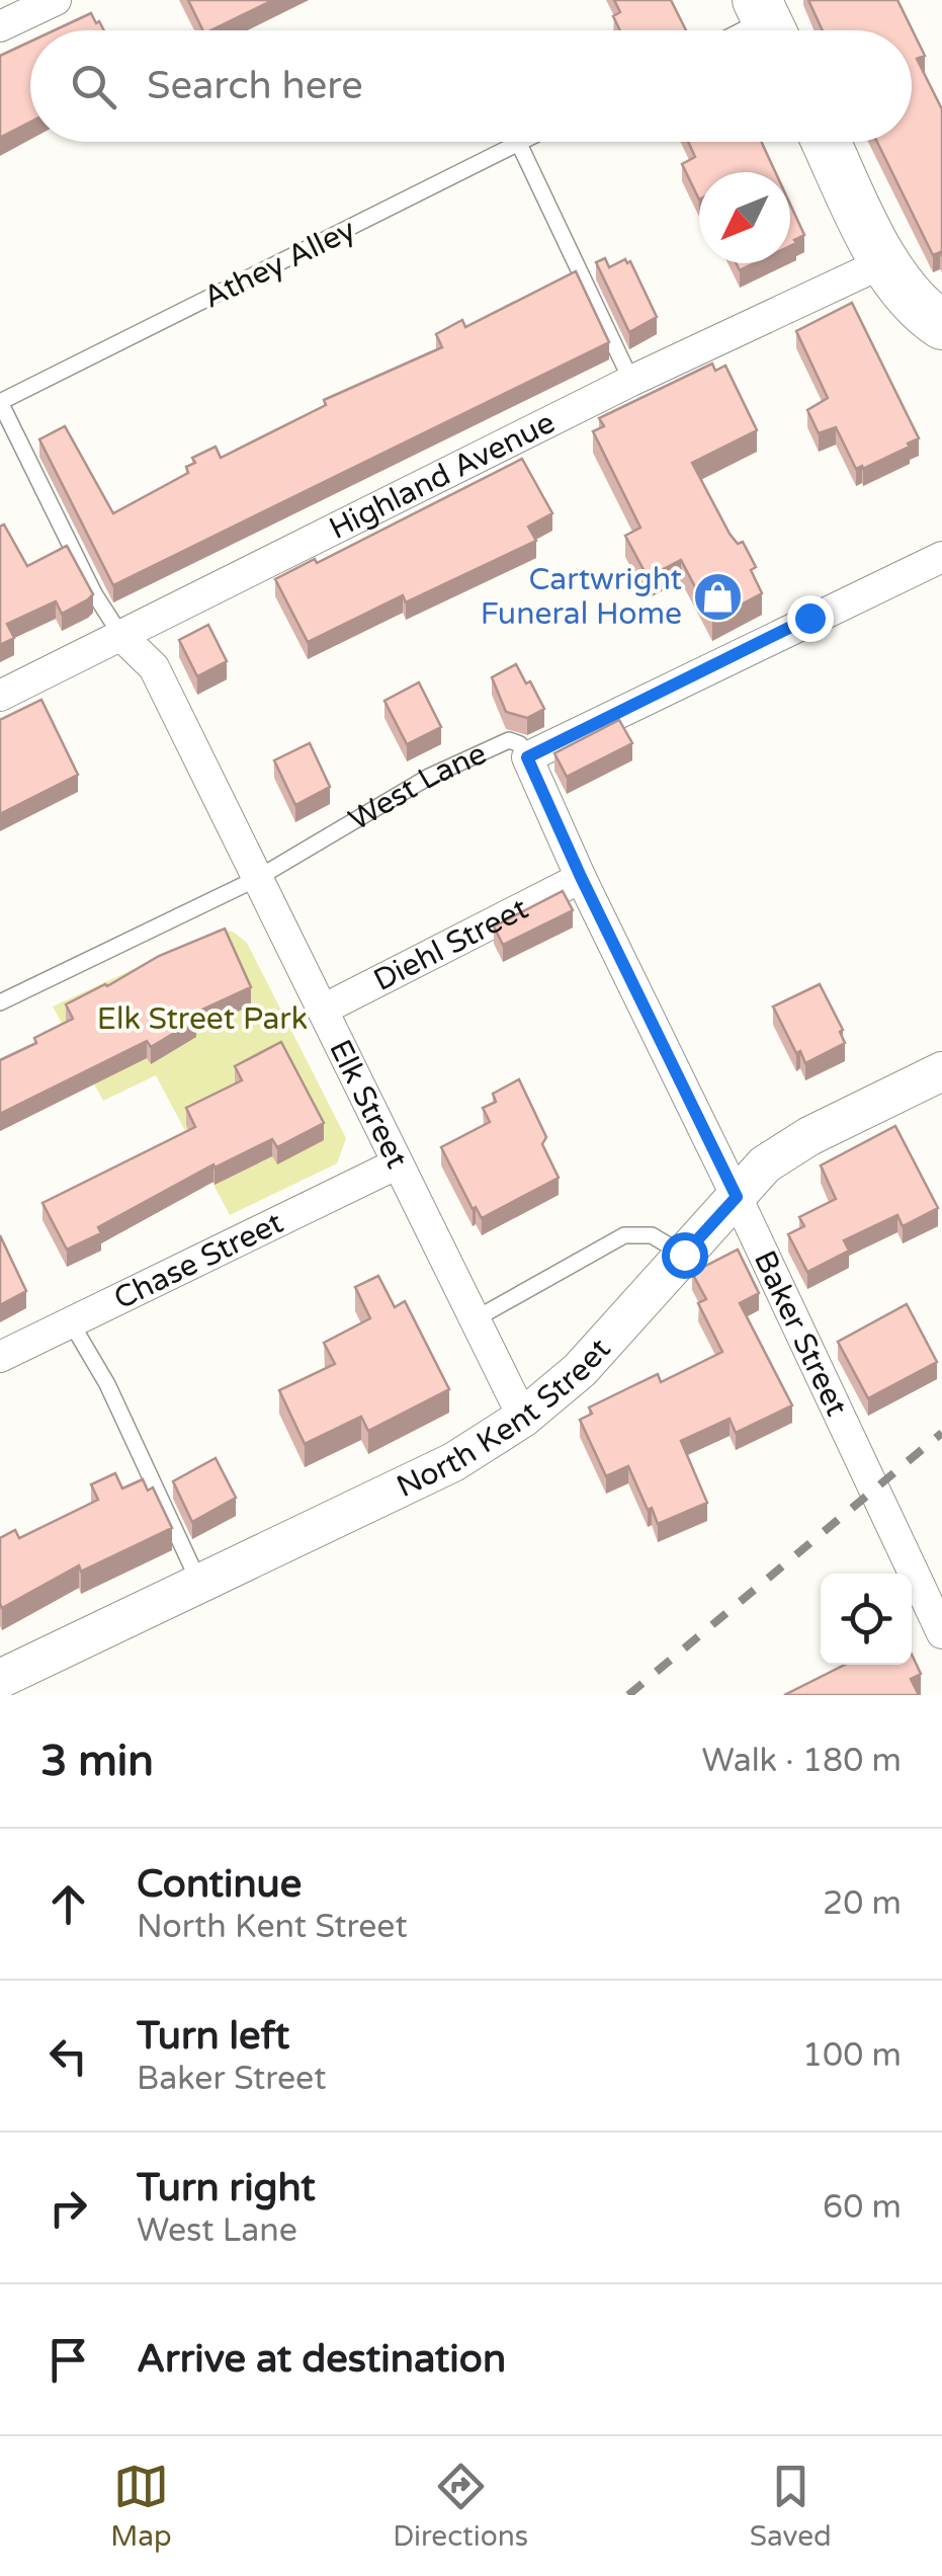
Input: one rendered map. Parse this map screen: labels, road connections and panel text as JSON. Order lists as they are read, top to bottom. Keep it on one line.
{"streets":{"street":["Highland Avenue","West Lane","Diehl Street","Elk Street","Chase Street","Baker Street","North Kent Street"],"lane":["Athey Alley"]},"crossings":[["Highland Avenue","Elk Street"],["West Lane","Elk Street"],["West Lane","Baker Street"],["Diehl Street","Elk Street"],["Diehl Street","Baker Street"],["Elk Street","Chase Street"],["Elk Street","North Kent Street"],["Baker Street","North Kent Street"]],"parks":["Elk Street Park"],"places":{"shop":["Cartwright Funeral Home"]},"north":"bottom left","page":{"search":"Search here","heading":["3 min","Walk · 180 m"],"list":[["Continue","North Kent Street","20 m"],["Turn left","Baker Street","100 m"],["Turn right","West Lane","60 m"],"Arrive at destination"],"nav":["Map","Directions","Saved"]}}
